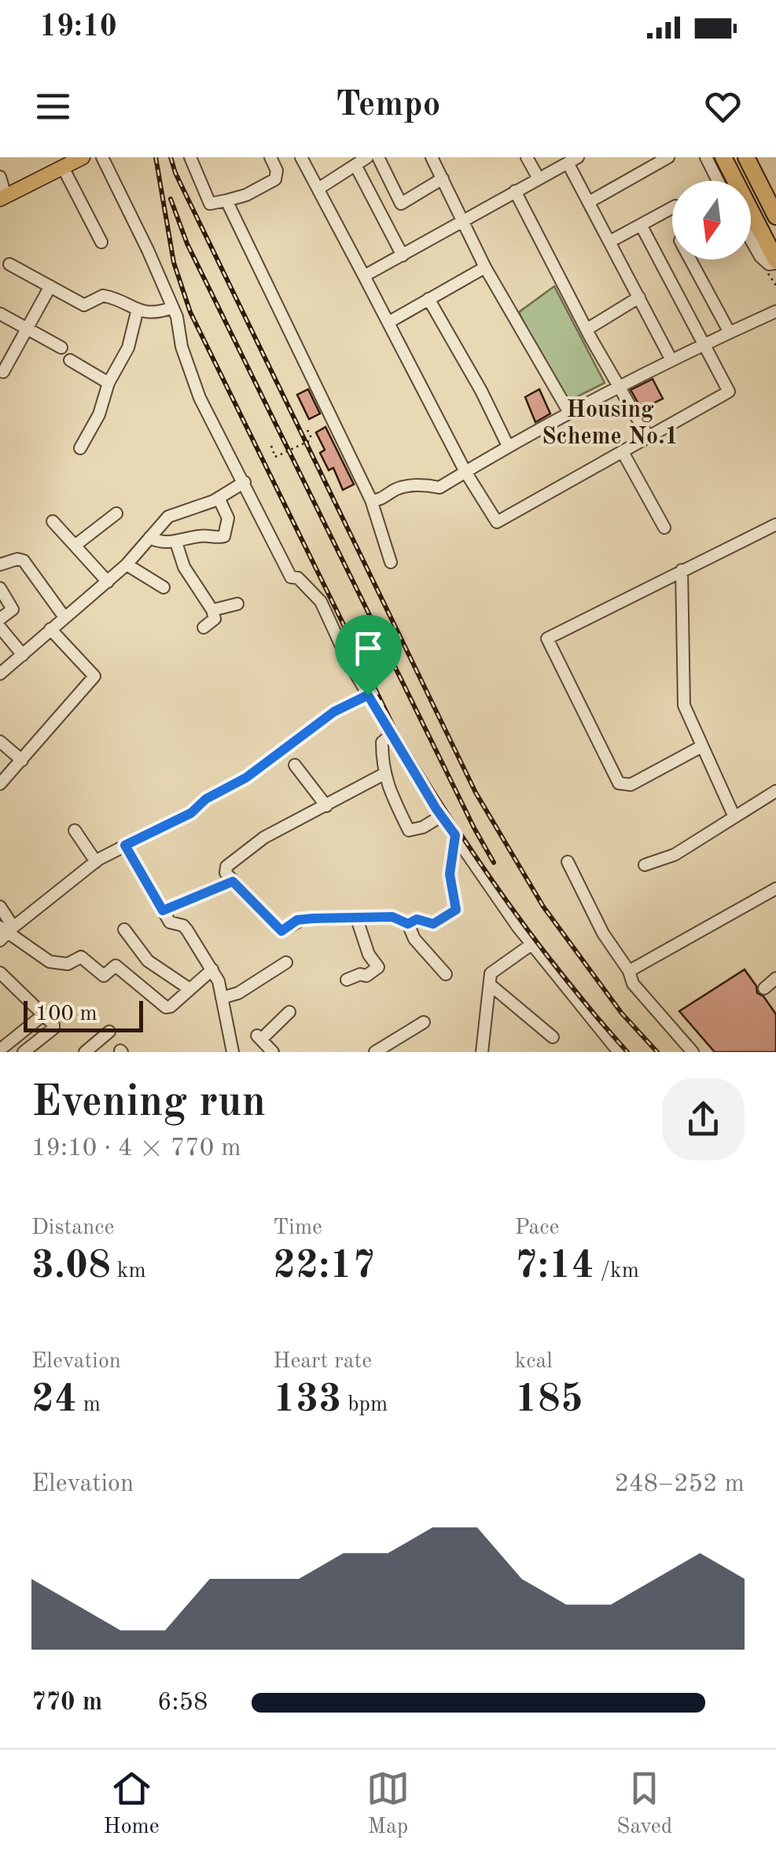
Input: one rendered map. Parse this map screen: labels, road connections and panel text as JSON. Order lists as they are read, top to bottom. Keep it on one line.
{"districts":["Housing Scheme No.1"],"scale_bar":"100 m","north":"bottom","page":{"status":"19:10","header":"Tempo","scale":"100 m","heading":["Evening run","19:10 · 4 × 770 m"],"stats":[["Distance","3.08 km"],["Time","22:17"],["Pace","7:14 /km"],["Elevation","24 m"],["Heart rate","133 bpm"],["kcal","185"]],"chart":["Elevation","248–252 m"],"list":[{"name":"770 m","note":"6:58"}],"tabs":["Home","Map","Saved"]}}
